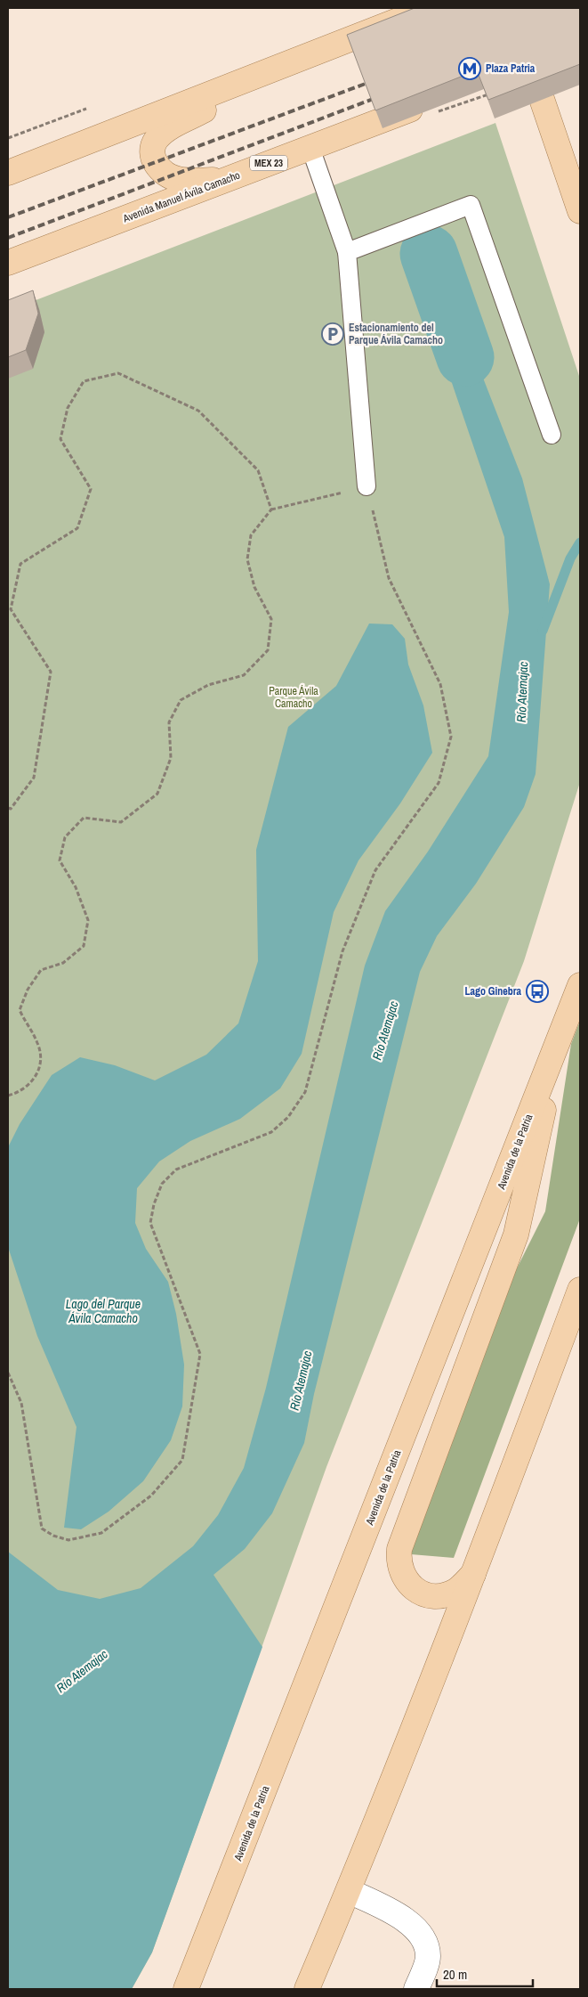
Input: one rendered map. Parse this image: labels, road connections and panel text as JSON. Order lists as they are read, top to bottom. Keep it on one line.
{"streets":{"main road":["MEX 23","Avenida Manuel Ávila Camacho","Avenida de la Patria"]},"water":["Río Atemajac","Lago del Parque Ávila Camacho"],"parks":["Parque Ávila Camacho"],"places":{"metro station":["Plaza Patria"],"parking":["Estacionamiento del Parque Ávila Camacho"],"bus stop":["Lago Ginebra"]},"scale_bar":"20 m"}
